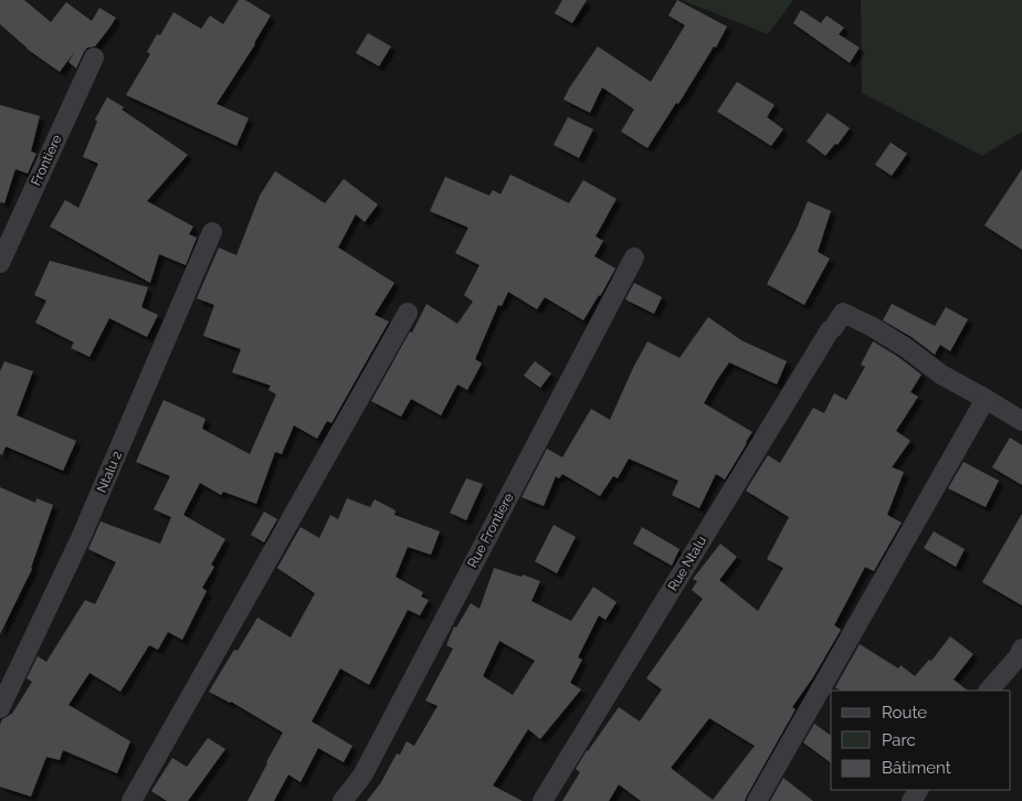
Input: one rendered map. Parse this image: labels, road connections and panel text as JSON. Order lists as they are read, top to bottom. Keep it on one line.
{"streets":{"street":["Frontiere","Ntalu 2","Rue Frontiere","Rue Ntalu"]},"legend":["Route","Parc","Bâtiment"]}
